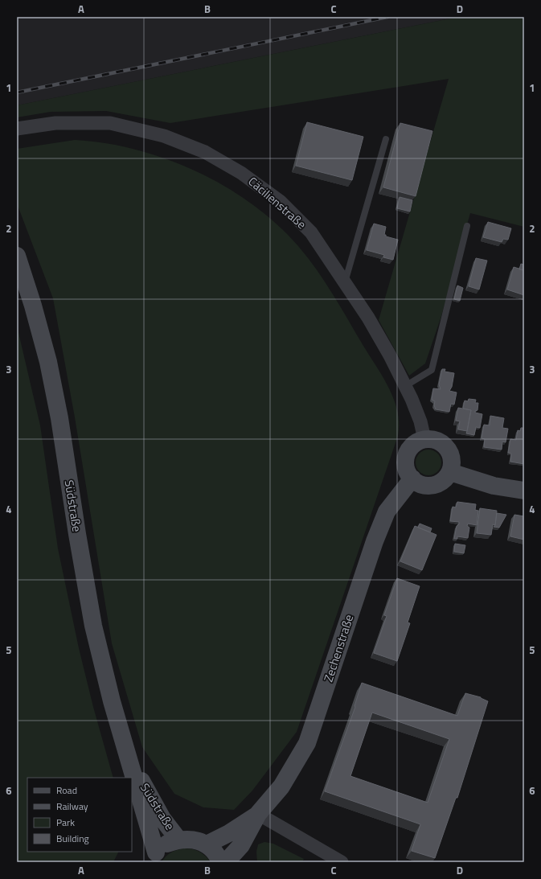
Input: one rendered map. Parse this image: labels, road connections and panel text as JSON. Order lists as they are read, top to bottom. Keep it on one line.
{"streets":{"main road":["Südstraße","Zechenstraße"],"street":["Cäcilienstraße"]},"crossings":[["Cäcilienstraße","Zechenstraße"]],"legend":["Road","Railway","Park","Building"],"grid":{"columns":["A","B","C","D"],"rows":["1","2","3","4","5","6"]}}
